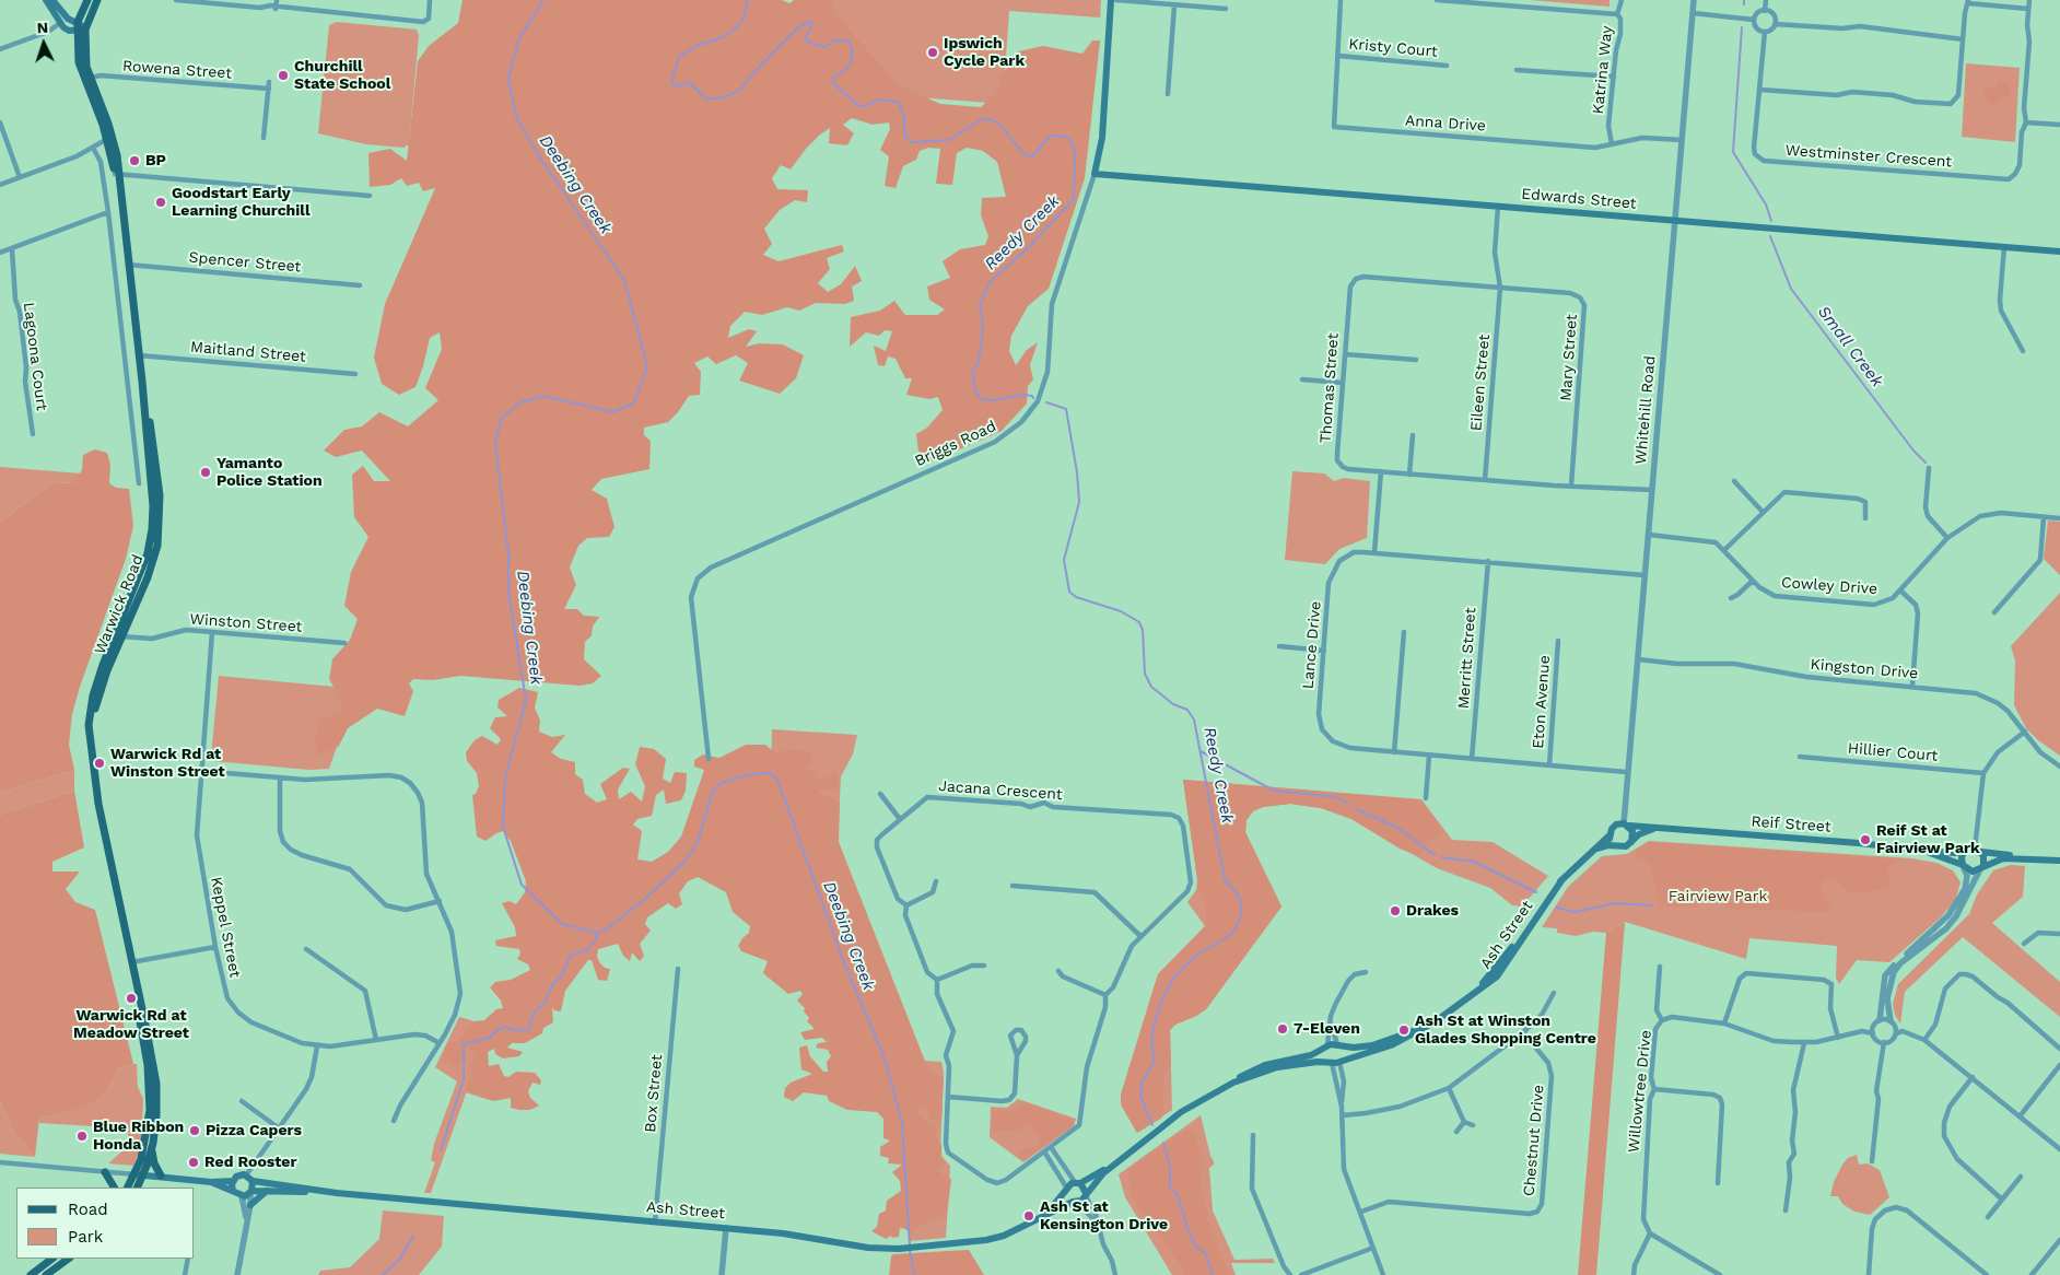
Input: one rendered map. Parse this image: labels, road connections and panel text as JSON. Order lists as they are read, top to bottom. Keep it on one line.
{"streets":{"main road":["Edwards Street","Briggs Road","Warwick Road","Reif Street","Ash Street"],"street":["Kristy Court","Rowena Street","Katrina Way","Anna Drive","Westminster Crescent","Spencer Street","Maitland Street","Lagoona Court","Mary Street","Eileen Street","Thomas Street","Whitehill Road","Cowley Drive","Winston Street","Lance Drive","Merritt Street","Kingston Drive","Eton Avenue","Hillier Court","Jacana Crescent","Keppel Street","Willowtree Drive","Box Street","Chestnut Drive"]},"crossings":[["Kristy Court","Anna Drive"],["Rowena Street","Warwick Road"],["Katrina Way","Anna Drive"],["Anna Drive","Whitehill Road"],["Edwards Street","Whitehill Road"],["Edwards Street","Briggs Road"],["Spencer Street","Warwick Road"],["Maitland Street","Warwick Road"],["Mary Street","Eileen Street"],["Mary Street","Thomas Street"],["Eileen Street","Thomas Street"],["Thomas Street","Whitehill Road"],["Whitehill Road","Cowley Drive"],["Whitehill Road","Lance Drive"],["Whitehill Road","Kingston Drive"],["Whitehill Road","Reif Street"],["Whitehill Road","Ash Street"],["Warwick Road","Winston Street"],["Winston Street","Keppel Street"],["Lance Drive","Merritt Street"],["Lance Drive","Eton Avenue"],["Reif Street","Ash Street"],["Ash Street","Box Street"]],"water":["Deebing Creek","Reedy Creek","Small Creek"],"parks":["Fairview Park"],"places":["Ipswich Cycle Park","Churchill State School","BP","Goodstart Early Learning Churchill","Yamanto Police Station","Warwick Rd at Winston Street","Reif St at Fairview Park","Drakes","Warwick Rd at Meadow Street","7-Eleven","Ash St at Winston Glades Shopping Centre","Pizza Capers","Blue Ribbon Honda","Red Rooster","Ash St at Kensington Drive"],"legend":["Road","Park"],"north":"top"}
